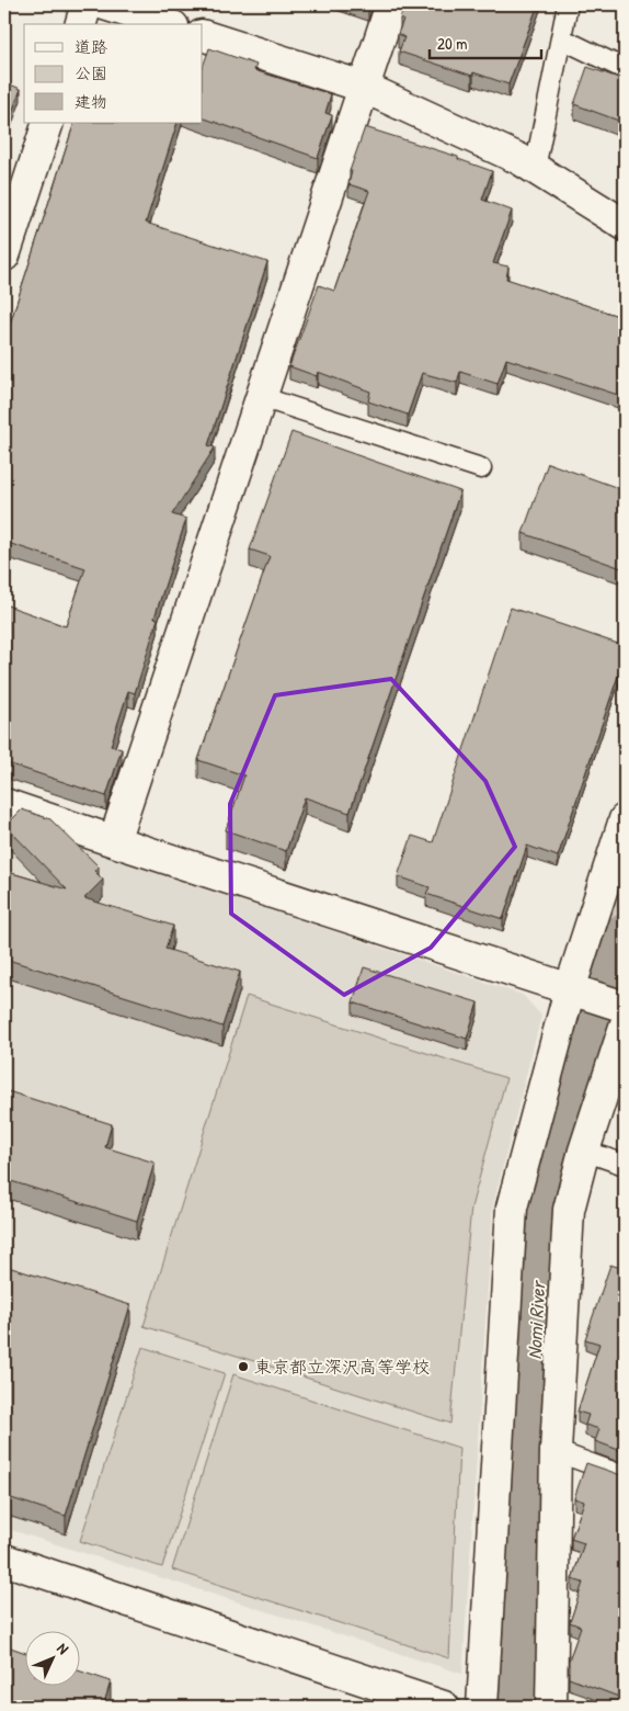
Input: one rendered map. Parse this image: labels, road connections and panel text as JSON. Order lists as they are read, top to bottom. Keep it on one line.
{"water":["Nomi River"],"places":["東京都立深沢高等学校"],"legend":["道路","公園","建物"],"scale_bar":"20 m","north":"top right"}
